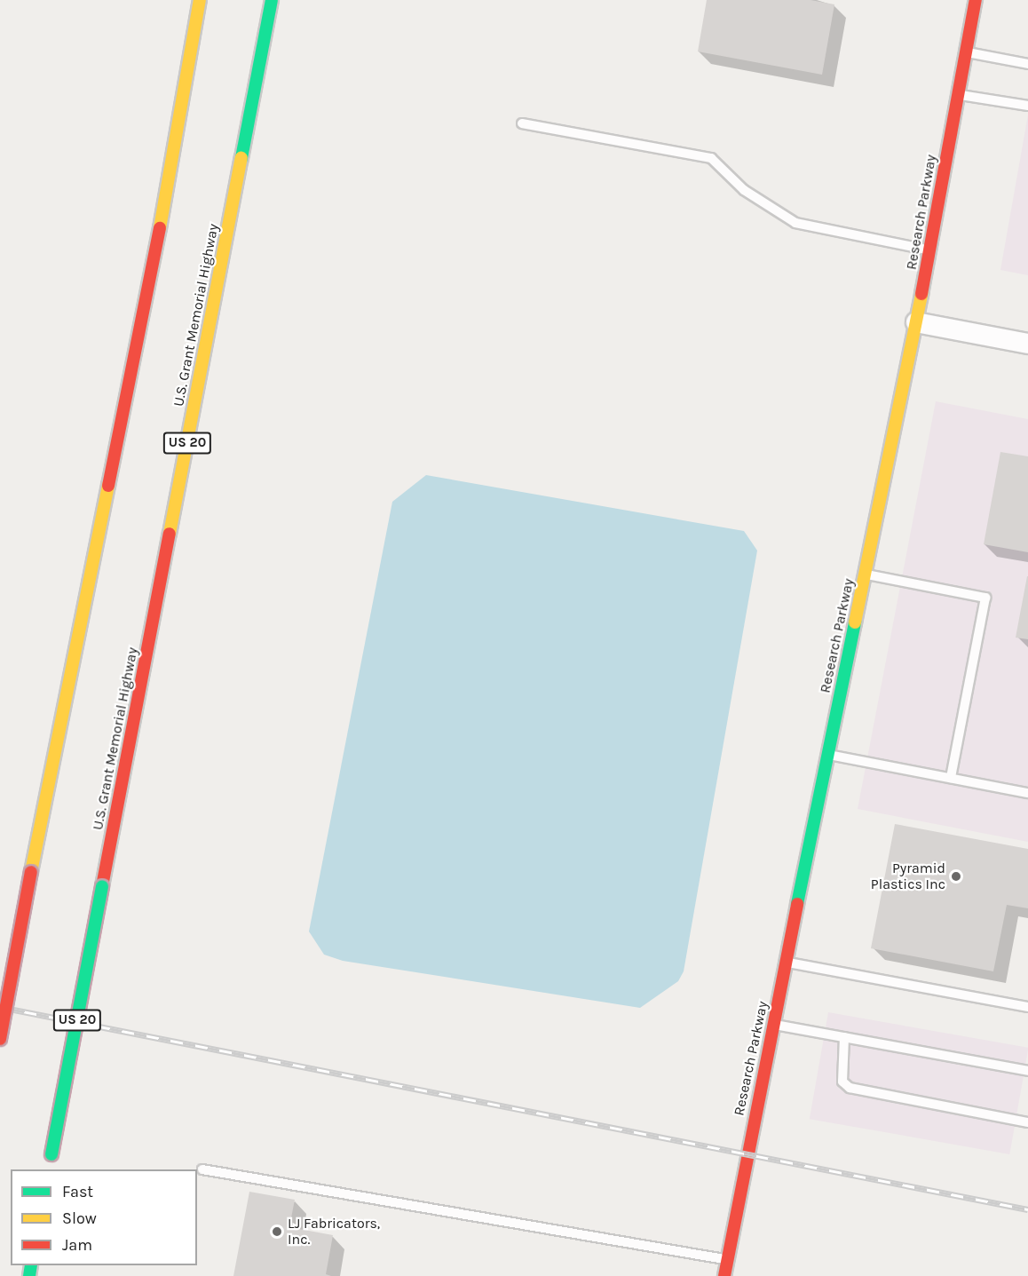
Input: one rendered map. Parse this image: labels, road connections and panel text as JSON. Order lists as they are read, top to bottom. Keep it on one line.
{"streets":{"main road":["Research Parkway","U.S. Grant Memorial Highway","US 20"]},"places":["Pyramid Plastics Inc","LJ Fabricators, Inc."],"legend":["Fast","Slow","Jam"]}
